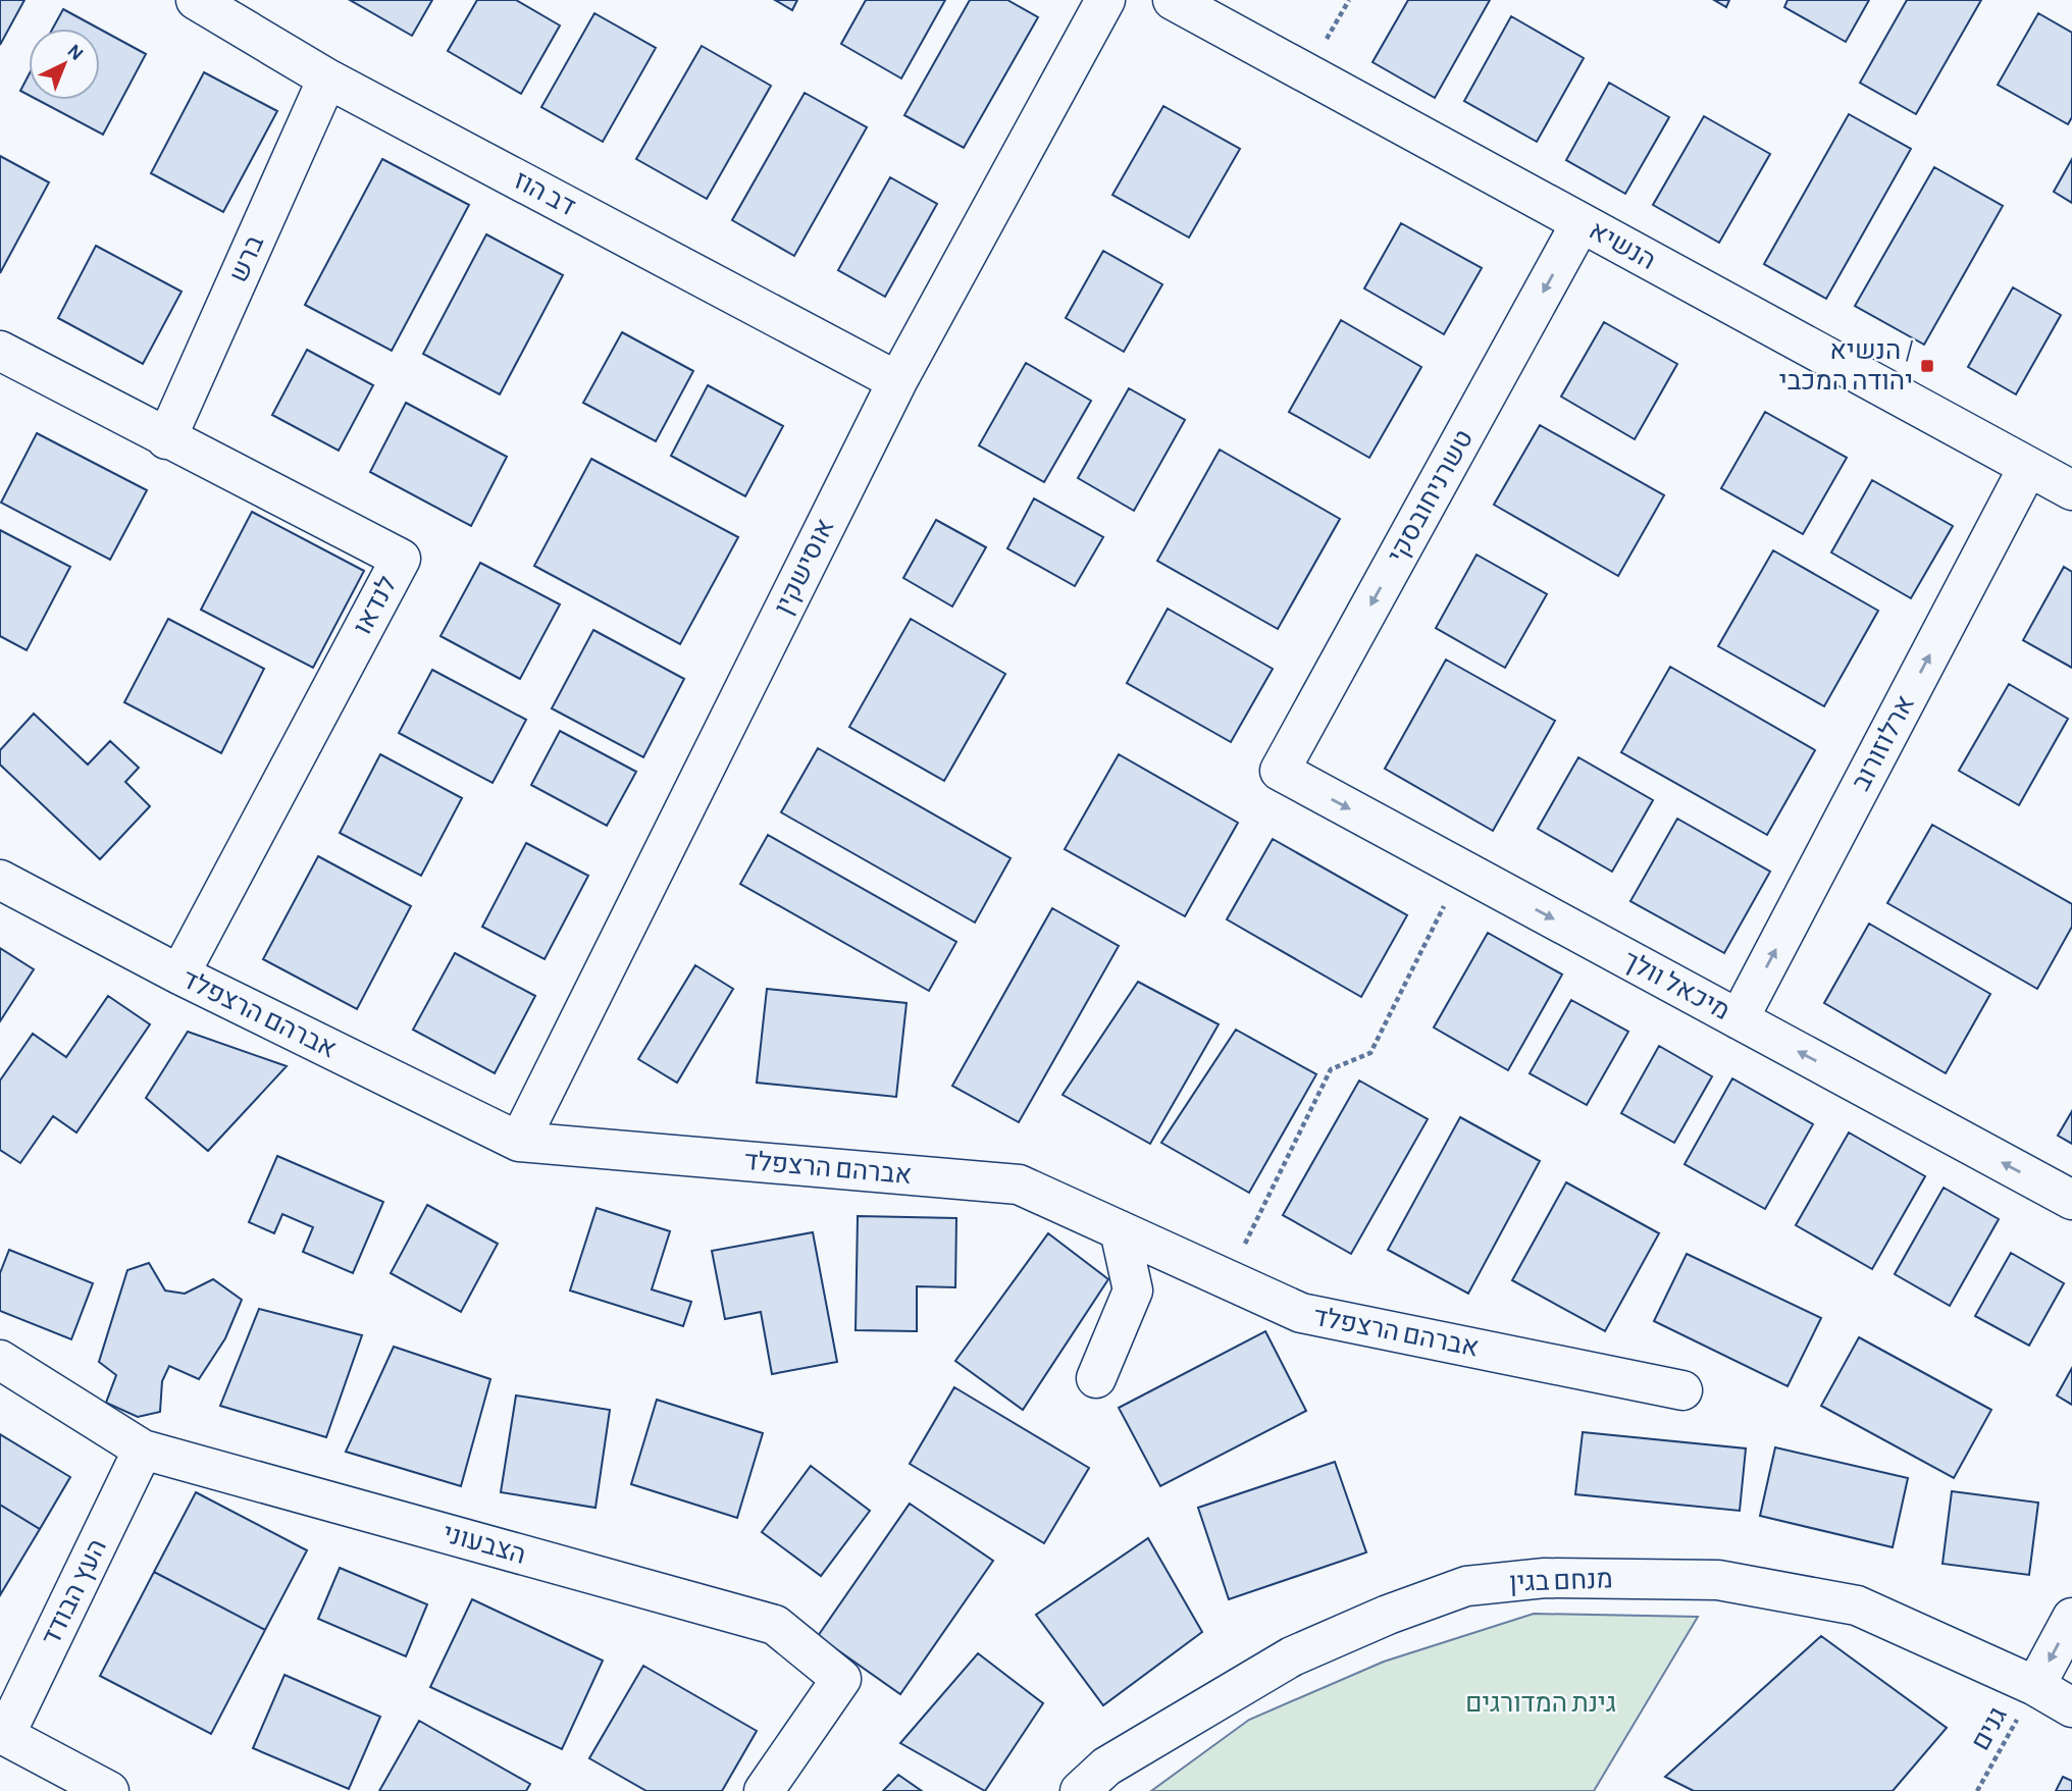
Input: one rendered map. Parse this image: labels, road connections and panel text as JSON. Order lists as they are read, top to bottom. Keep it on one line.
{"streets":{"street":["דב הוז","הנשיא","ברש","טשרניחובסקי","אוסישקין","לנדאו","ארלוזורוב","מיכאל וולך","אברהם הרצפלד","הצבעוני","מנחם בגין","העץ הבודד"],"path":["גנים"]},"crossings":[["דב הוז","ברש"],["דב הוז","אוסישקין"],["הנשיא","טשרניחובסקי"],["הנשיא","ארלוזורוב"],["ברש","לנדאו"],["טשרניחובסקי","מיכאל וולך"],["אוסישקין","אברהם הרצפלד"],["לנדאו","אברהם הרצפלד"],["ארלוזורוב","מיכאל וולך"],["הצבעוני","העץ הבודד"],["מנחם בגין","גנים"]],"one_way":["טשרניחובסקי","ארלוזורוב"],"parks":["גינת המדורגים"],"places":{"transit":["הנשיא / יהודה המכבי"]},"north":"top right"}
